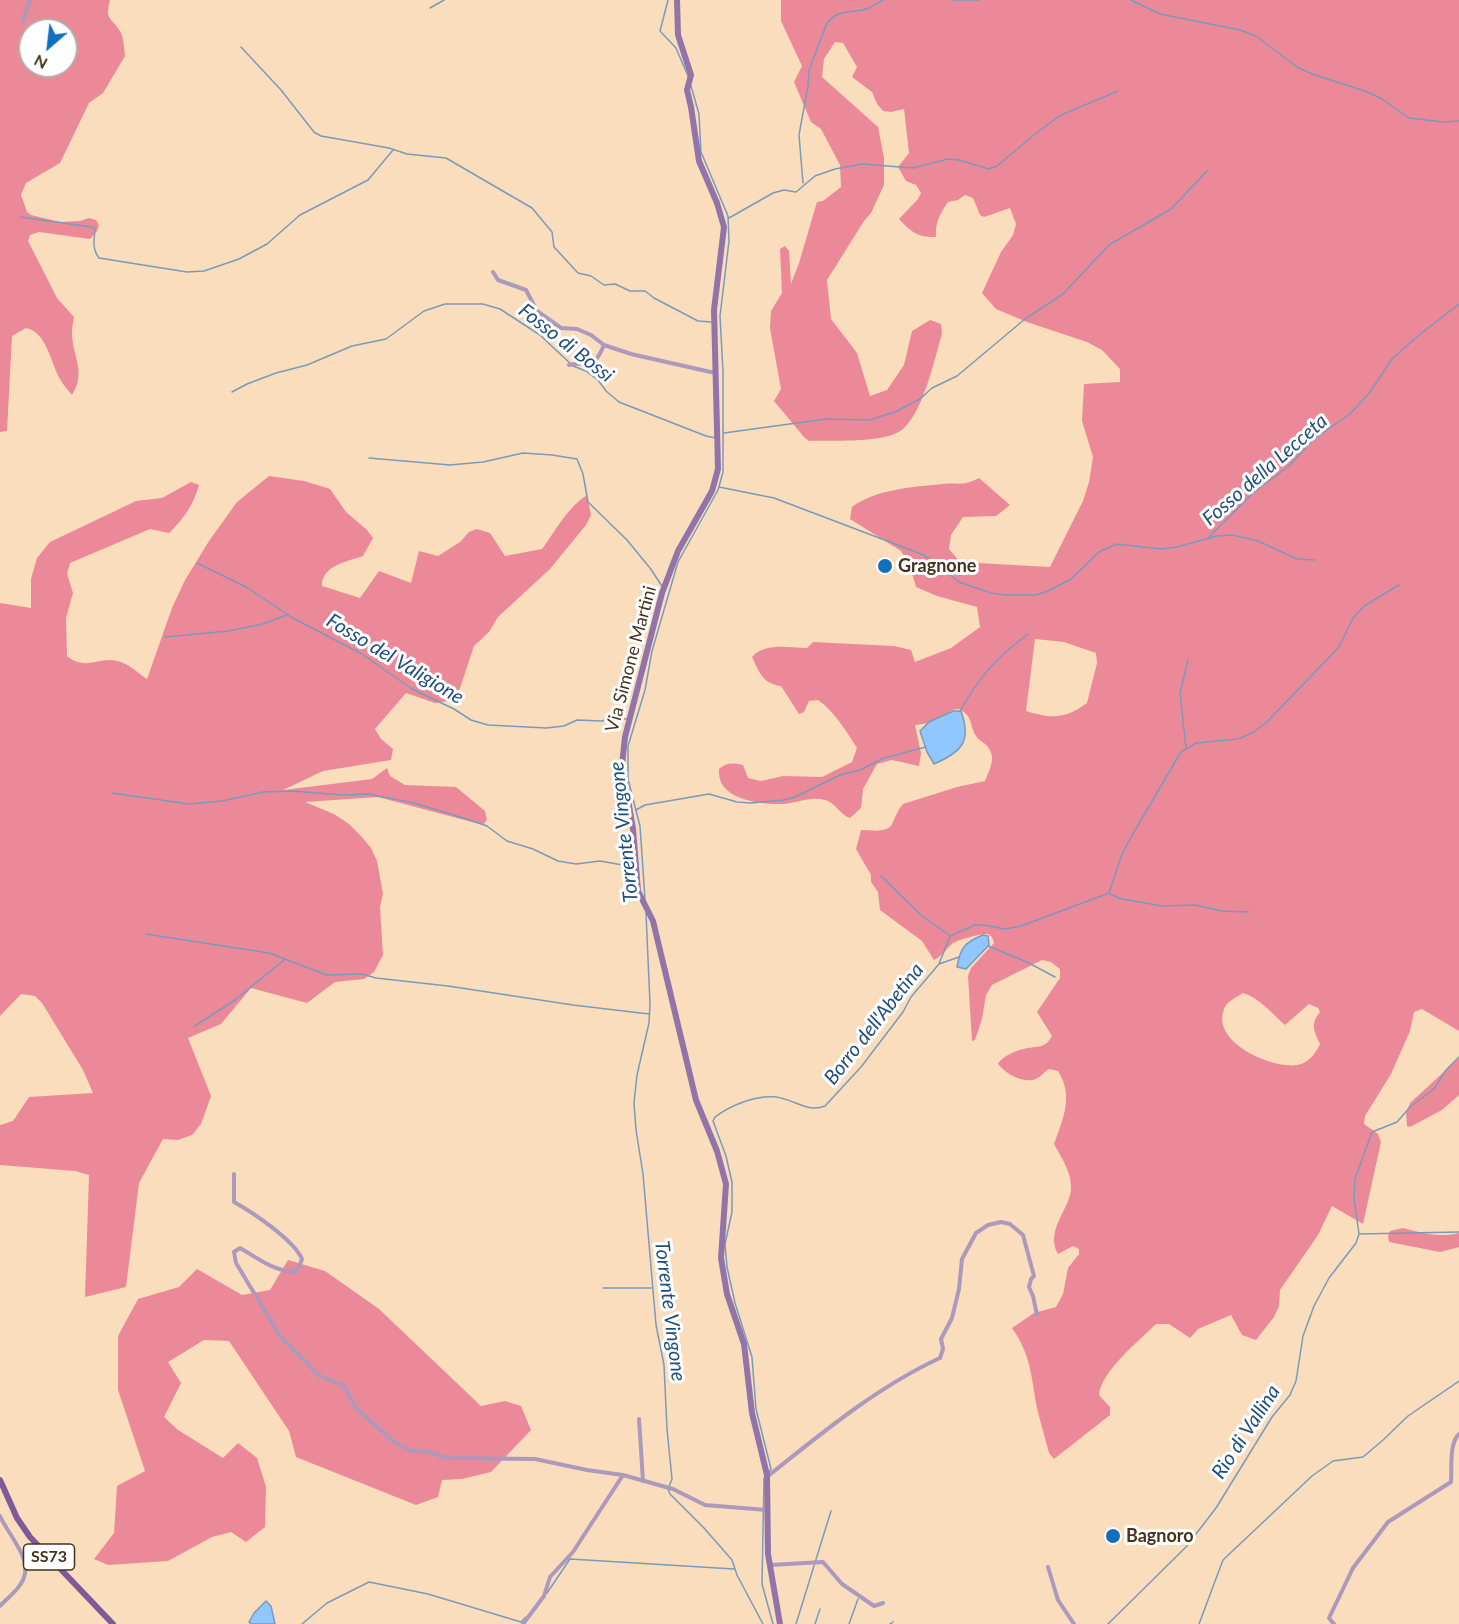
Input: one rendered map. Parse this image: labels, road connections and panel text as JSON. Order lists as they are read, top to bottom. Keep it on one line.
{"streets":{"main road":["SS73"],"street":["Via Simone Martini"]},"water":["Fosso di Bossi","Fosso della Lecceta","Fosso del Valigione","Torrente Vingone","Borro dell'Abetina","Rio di Vallina"],"places":["Gragnone","Bagnoro"],"north":"bottom left"}
